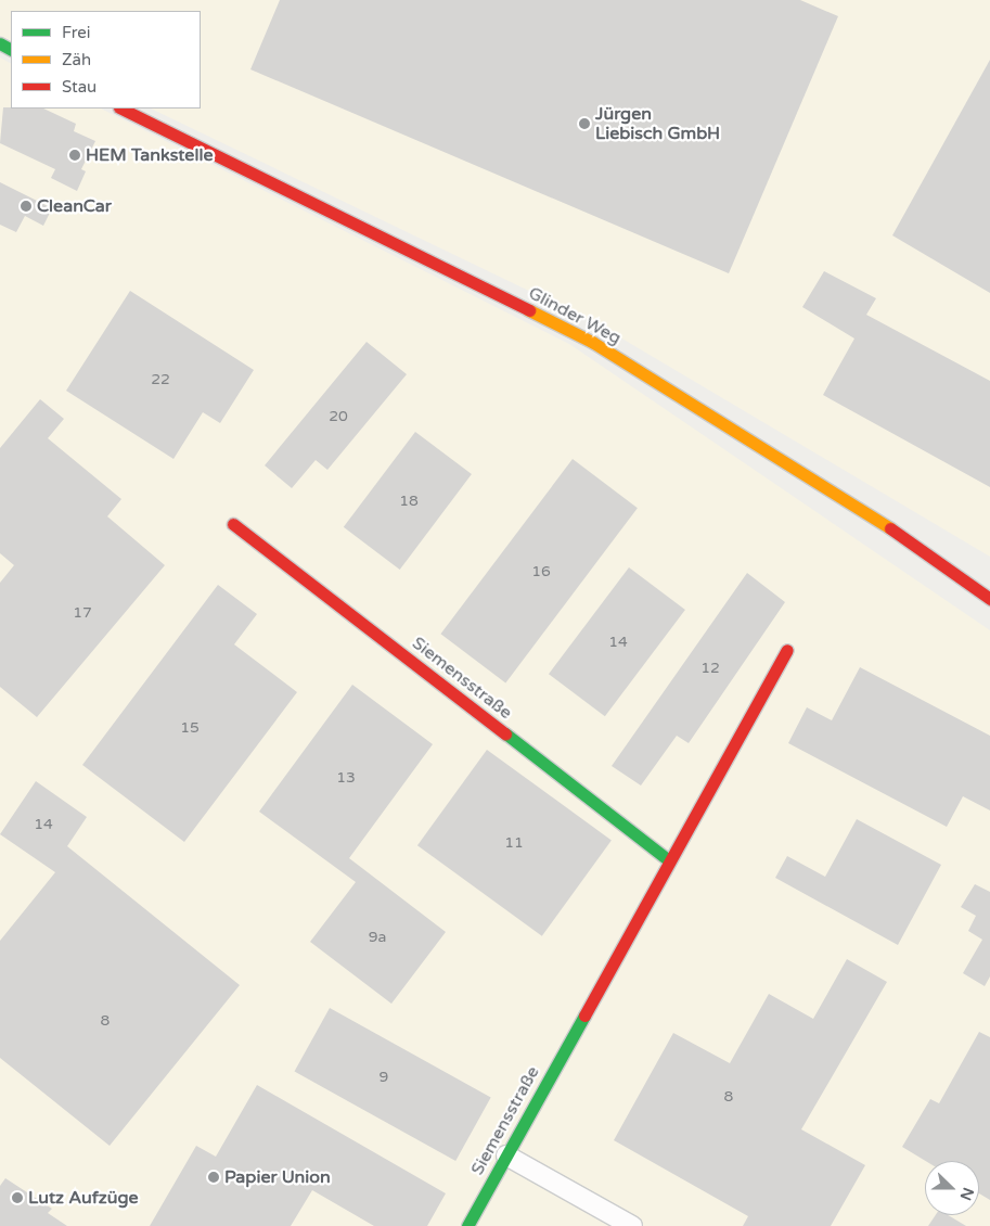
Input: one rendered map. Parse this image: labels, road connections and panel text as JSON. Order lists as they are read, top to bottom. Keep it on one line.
{"streets":{"street":["Glinder Weg","Siemensstraße"]},"places":["Jürgen Liebisch GmbH","HEM Tankstelle","CleanCar","Papier Union","Lutz Aufzüge"],"house_numbers":["22","20","18","16","17","14","12","15","13","14","11","9a","8","9","8"],"legend":["Frei","Zäh","Stau"],"north":"right"}
